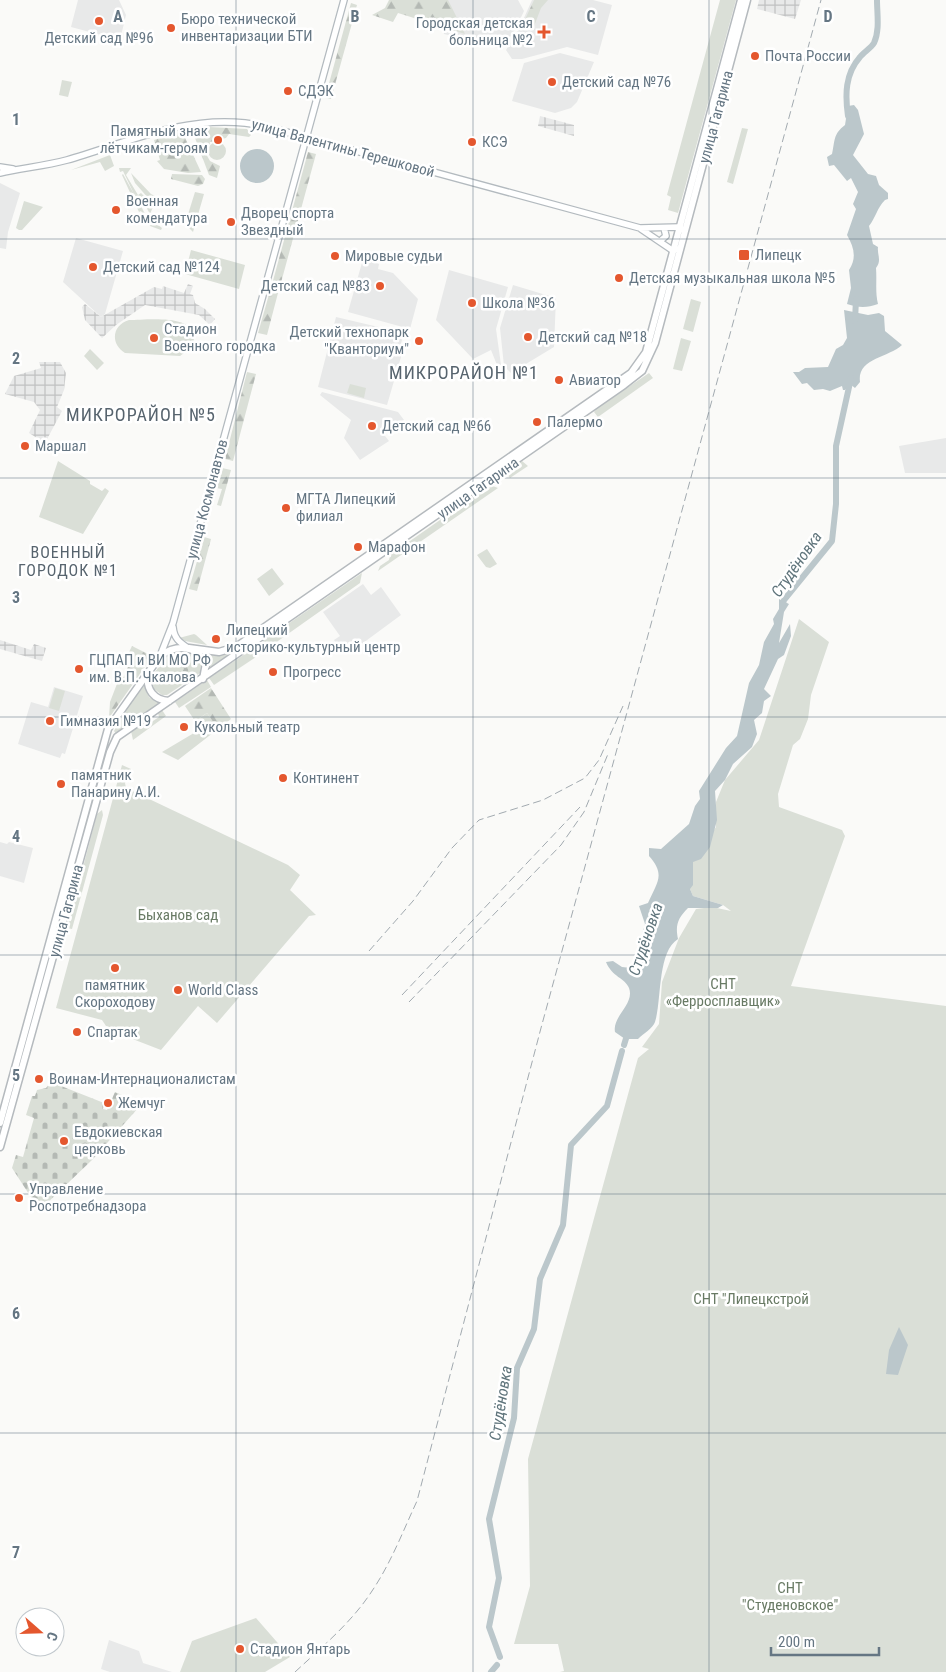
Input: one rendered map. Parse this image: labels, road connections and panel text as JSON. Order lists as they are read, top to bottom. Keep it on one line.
{"streets":{"main road":["улица Гагарина","улица Валентины Терешковой","улица Космонавтов"]},"crossings":[["улица Гагарина","улица Космонавтов"],["улица Валентины Терешковой","улица Космонавтов"]],"districts":["МИКРОРАЙОН №1","МИКРОРАЙОН №5","ВОЕННЫЙ ГОРОДОК №1"],"water":["Студёновка"],"parks":["Быханов сад","СНТ «Ферросплавщик»","СНТ \"Липецкстрой","СНТ \"Студеновское\""],"places":{"other":["Детский сад №96","Бюро технической инвентаризации БТИ","Почта России","Детский сад №76","СДЭК","Памятный знак лётчикам-героям","КСЭ","Военная комендатура","Дворец спорта Звездный","Мировые судьи","Детский сад №124","Детская музыкальная школа №5","Детский сад №83","Школа №36","Детский сад №18","Стадион Военного городка","Детский технопарк \"Кванториум\"","Авиатор","Палермо","Детский сад №66","Маршал","МГТА Липецкий филиал","Марафон","Липецкий историко-культурный центр","ГЦПАП и ВИ МО РФ им. В.П. Чкалова","Прогресс","Гимназия №19","Кукольный театр","Континент","памятник Панарину А.И.","памятник Скороходову","World Class","Спартак","Воинам-Интернационалистам","Жемчуг","Евдокиевская церковь","Управление Роспотребнадзора","Стадион Янтарь"],"health":["Городская детская больница №2"],"transit":["Липецк"]},"scale_bar":"200 m","north":"right","grid":{"columns":["A","B","C","D"],"rows":["1","2","3","4","5","6","7"]}}
